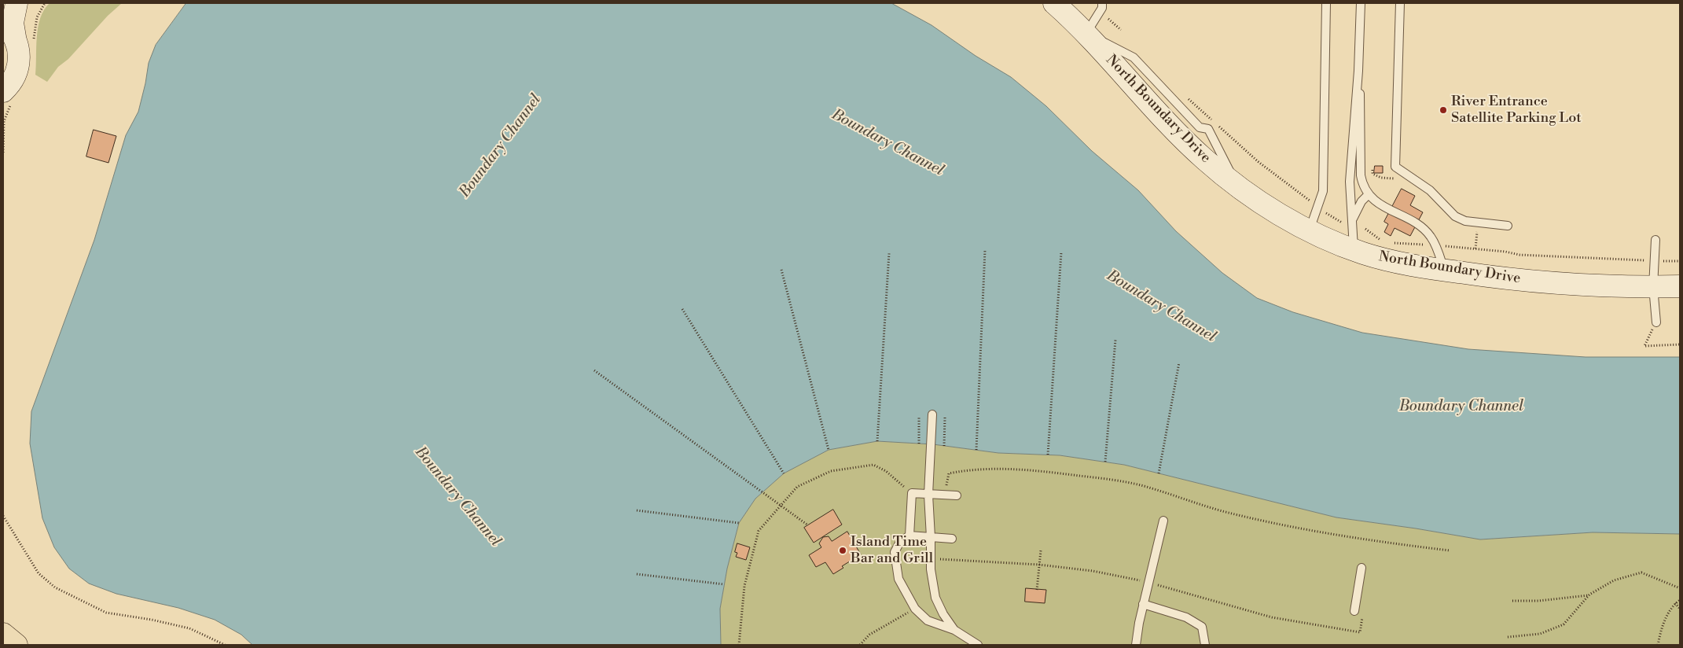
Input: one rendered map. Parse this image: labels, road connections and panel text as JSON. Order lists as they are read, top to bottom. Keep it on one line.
{"streets":{"street":["North Boundary Drive"]},"water":["Boundary Channel"],"places":["River Entrance Satellite Parking Lot","Island Time Bar and Grill"]}
